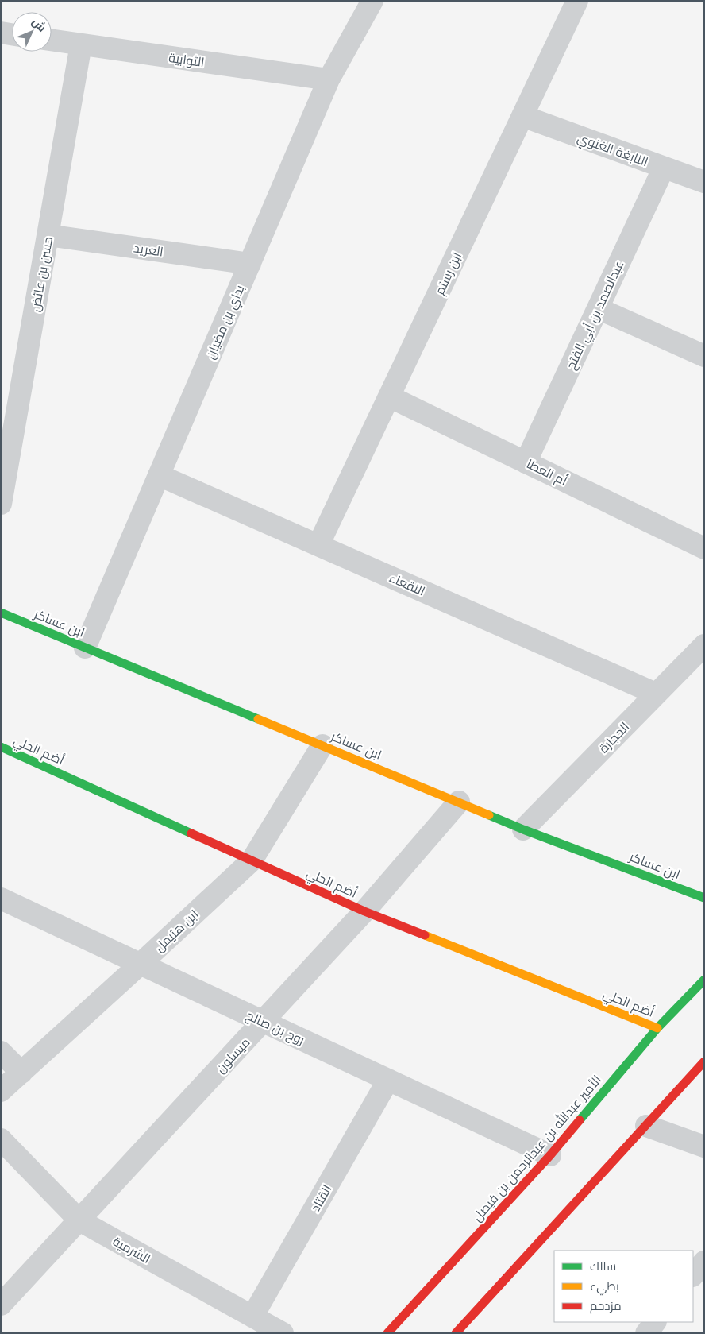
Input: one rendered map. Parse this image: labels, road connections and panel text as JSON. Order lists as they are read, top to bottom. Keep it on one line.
{"streets":{"street":["الثوابية","النابغة الغنوي","العريد","ابن رستم","حسن بن عائض","عبدالصمد بن أبي الفتح","بداي بن مضيان","أم العطا","النقعاء","ابن عساكر","الحجارة","أضم الحلي","ابن هتيمل","روح بن صالح","ميسلون","الأمير عبدالله بن عبدالرحمن بن فيصل","القتاد","الشرمية"]},"crossings":[["الثوابية","حسن بن عائض"],["الثوابية","بداي بن مضيان"],["النابغة الغنوي","ابن رستم"],["النابغة الغنوي","عبدالصمد بن أبي الفتح"],["العريد","حسن بن عائض"],["العريد","بداي بن مضيان"],["ابن رستم","أم العطا"],["ابن رستم","النقعاء"],["عبدالصمد بن أبي الفتح","أم العطا"],["بداي بن مضيان","النقعاء"],["بداي بن مضيان","ابن عساكر"],["النقعاء","الحجارة"],["ابن عساكر","الحجارة"],["ابن عساكر","ابن هتيمل"],["ابن عساكر","ميسلون"],["أضم الحلي","ابن هتيمل"],["أضم الحلي","ميسلون"],["أضم الحلي","الأمير عبدالله بن عبدالرحمن بن فيصل"],["ابن هتيمل","روح بن صالح"],["روح بن صالح","ميسلون"],["روح بن صالح","الأمير عبدالله بن عبدالرحمن بن فيصل"],["روح بن صالح","القتاد"],["ميسلون","الشرمية"],["القتاد","الشرمية"]],"legend":["سالك","بطيء","مزدحم"],"north":"top right"}
